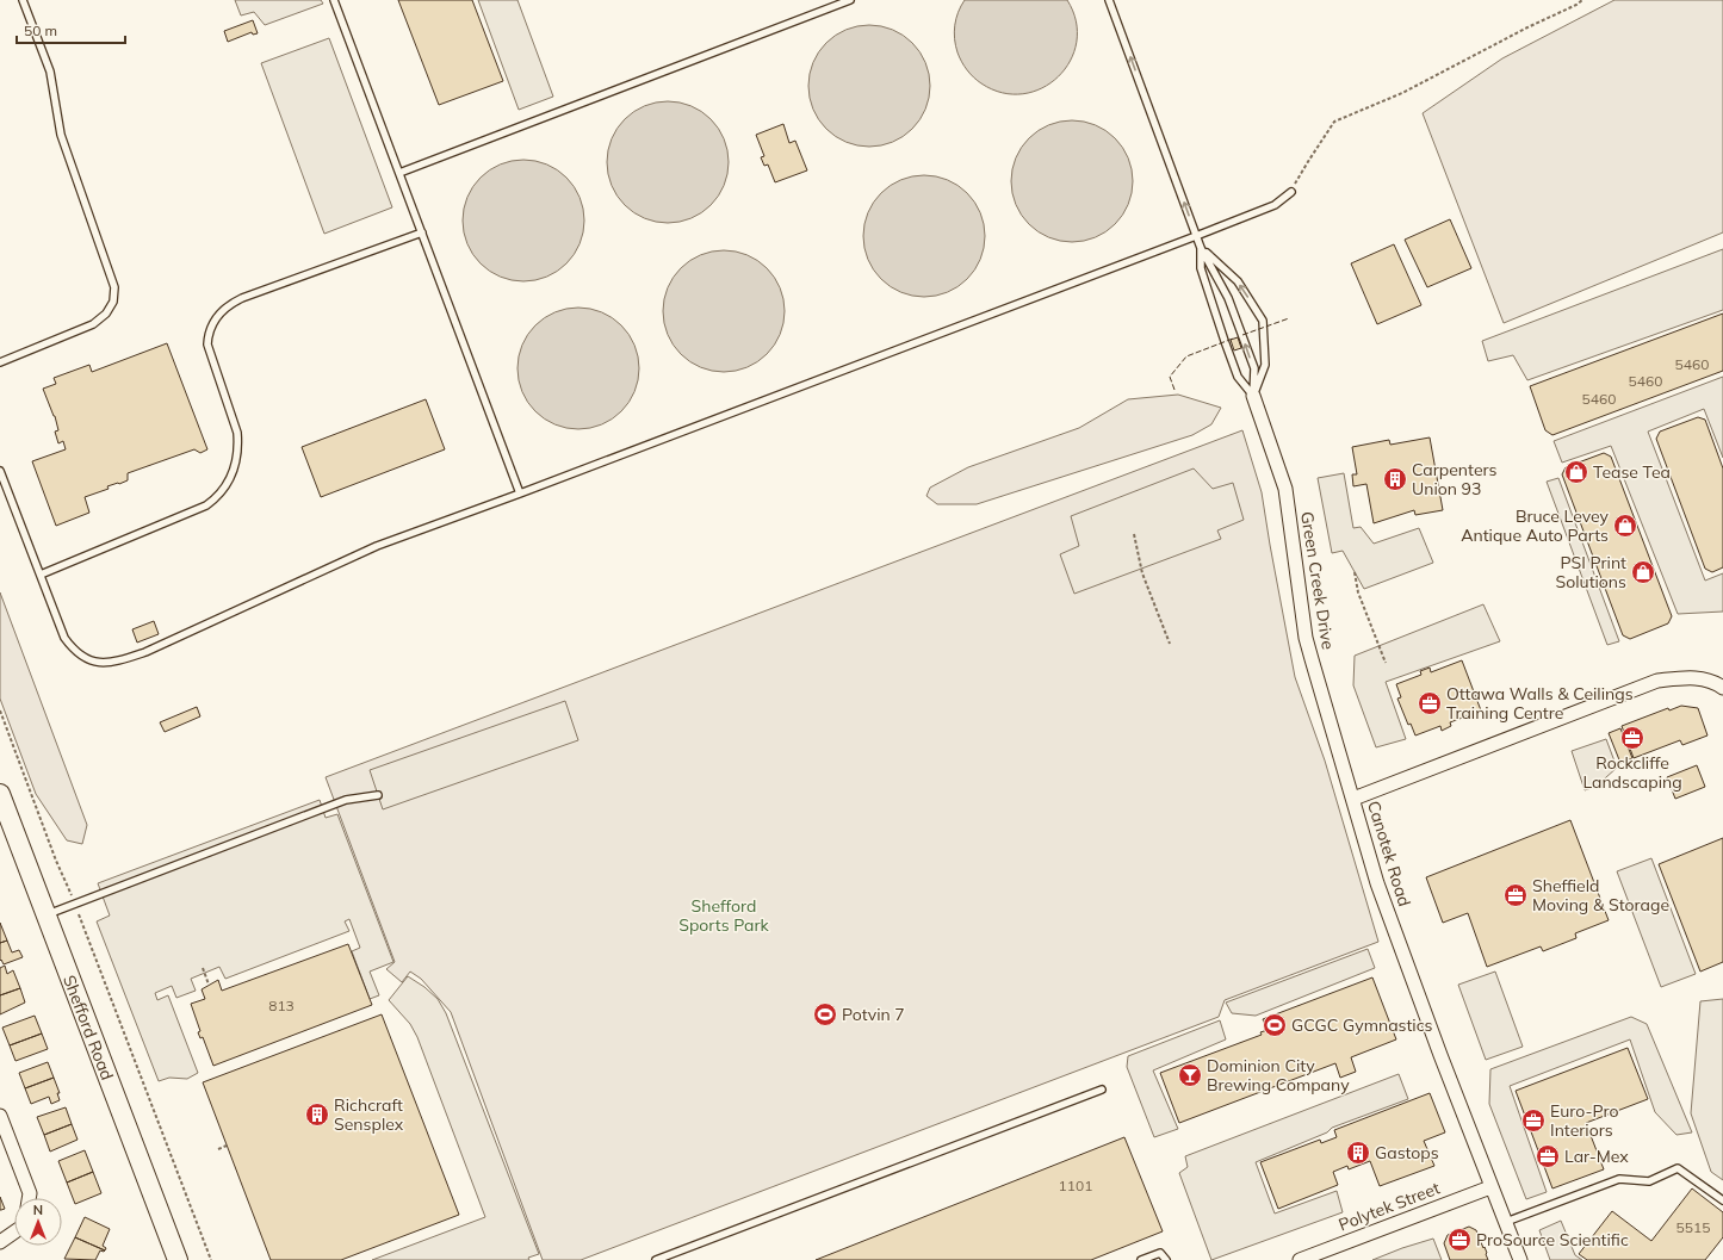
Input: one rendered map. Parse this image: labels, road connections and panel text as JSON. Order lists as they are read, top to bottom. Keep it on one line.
{"streets":{"street":["Green Creek Drive","Canotek Road","Shefford Road","Polytek Street"]},"crossings":[["Green Creek Drive","Canotek Road"],["Canotek Road","Polytek Street"]],"parks":["Shefford Sports Park"],"places":{"shop":["Tease Tea","Bruce Levey Antique Auto Parts","PSI Print Solutions"],"building":["Carpenters Union 93","Richcraft Sensplex","Gastops"],"office":["Ottawa Walls & Ceilings Training Centre","Rockcliffe Landscaping","Sheffield Moving & Storage","Euro-Pro Interiors","Lar-Mex","ProSource Scientific"],"sports":["Potvin 7","GCGC Gymnastics"],"bar":["Dominion City Brewing Company"]},"house_numbers":["5460","5460","5460","813","1101","5515"],"scale_bar":"50 m","north":"top"}
